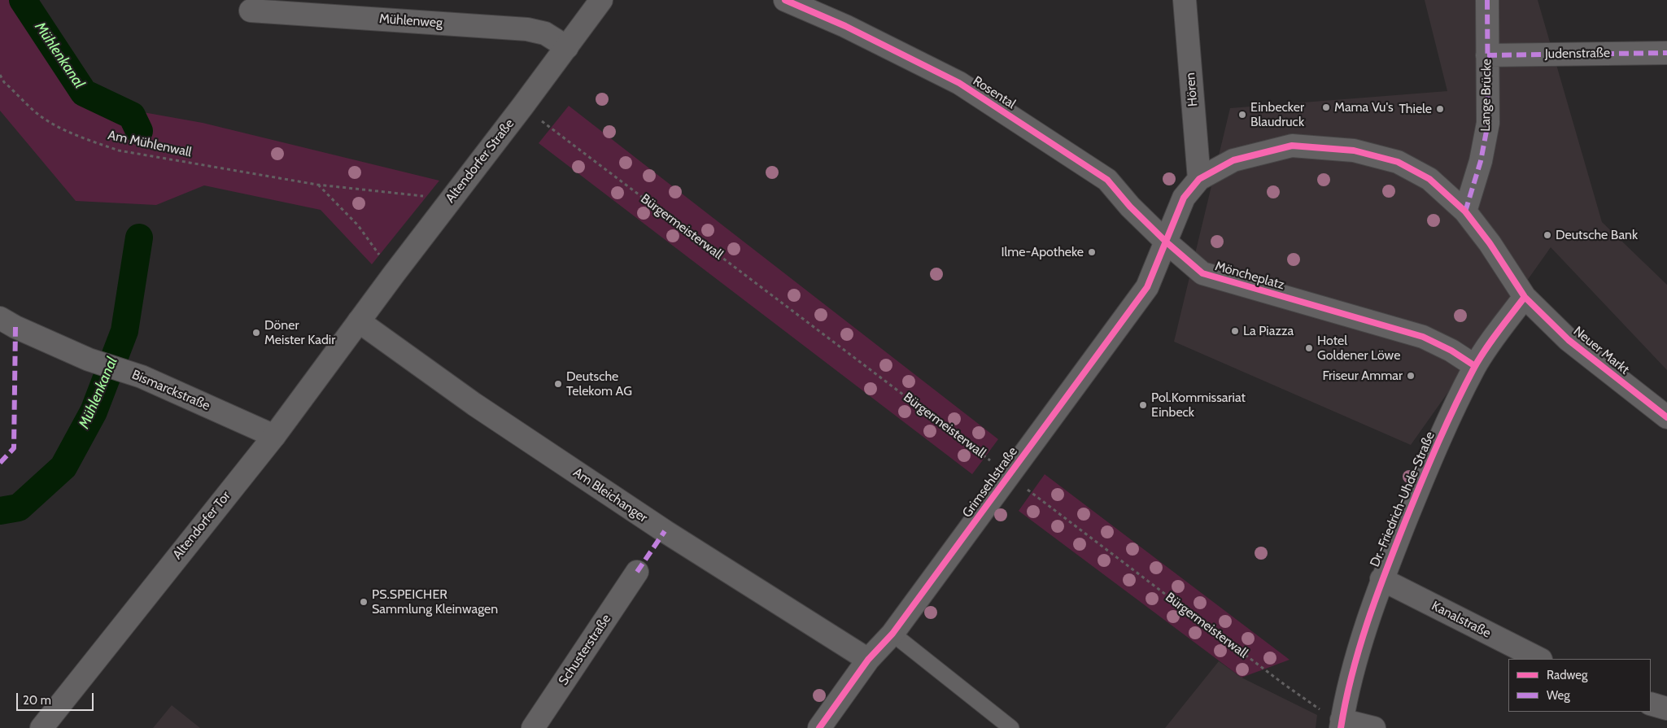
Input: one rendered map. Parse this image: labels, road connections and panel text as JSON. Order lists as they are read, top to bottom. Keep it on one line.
{"streets":{"street":["Mühlenweg","Judenstraße","Hören","Rosental","Lange Brücke","Altendorfer Straße","Möncheplatz","Neuer Markt","Bismarckstraße","Grimsehlstraße","Am Bleichanger","Dr.-Friedrich-Uhde-Straße","Altendorfer Tor","Kanalstraße","Schusterstraße"],"path":["Am Mühlenwall","Bürgermeisterwall"]},"crossings":[["Mühlenweg","Altendorfer Straße"],["Judenstraße","Lange Brücke"],["Rosental","Möncheplatz"],["Rosental","Grimsehlstraße"],["Am Mühlenwall","Altendorfer Straße"],["Altendorfer Straße","Bürgermeisterwall"],["Altendorfer Straße","Am Bleichanger"],["Altendorfer Straße","Altendorfer Tor"],["Bürgermeisterwall","Grimsehlstraße"],["Bürgermeisterwall","Dr.-Friedrich-Uhde-Straße"],["Möncheplatz","Grimsehlstraße"],["Möncheplatz","Dr.-Friedrich-Uhde-Straße"],["Neuer Markt","Dr.-Friedrich-Uhde-Straße"],["Bismarckstraße","Altendorfer Tor"],["Grimsehlstraße","Am Bleichanger"],["Am Bleichanger","Altendorfer Tor"],["Dr.-Friedrich-Uhde-Straße","Kanalstraße"]],"water":["Mühlenkanal"],"places":["Mama Vu's","Thiele","Einbecker Blaudruck","Deutsche Bank","Ilme-Apotheke","La Piazza","Döner Meister Kadir","Hotel Goldener Löwe","Friseur Ammar","Deutsche Telekom AG","Pol.Kommissariat Einbeck","PS.SPEICHER Sammlung Kleinwagen"],"legend":["Radweg","Weg"],"scale_bar":"20 m"}
